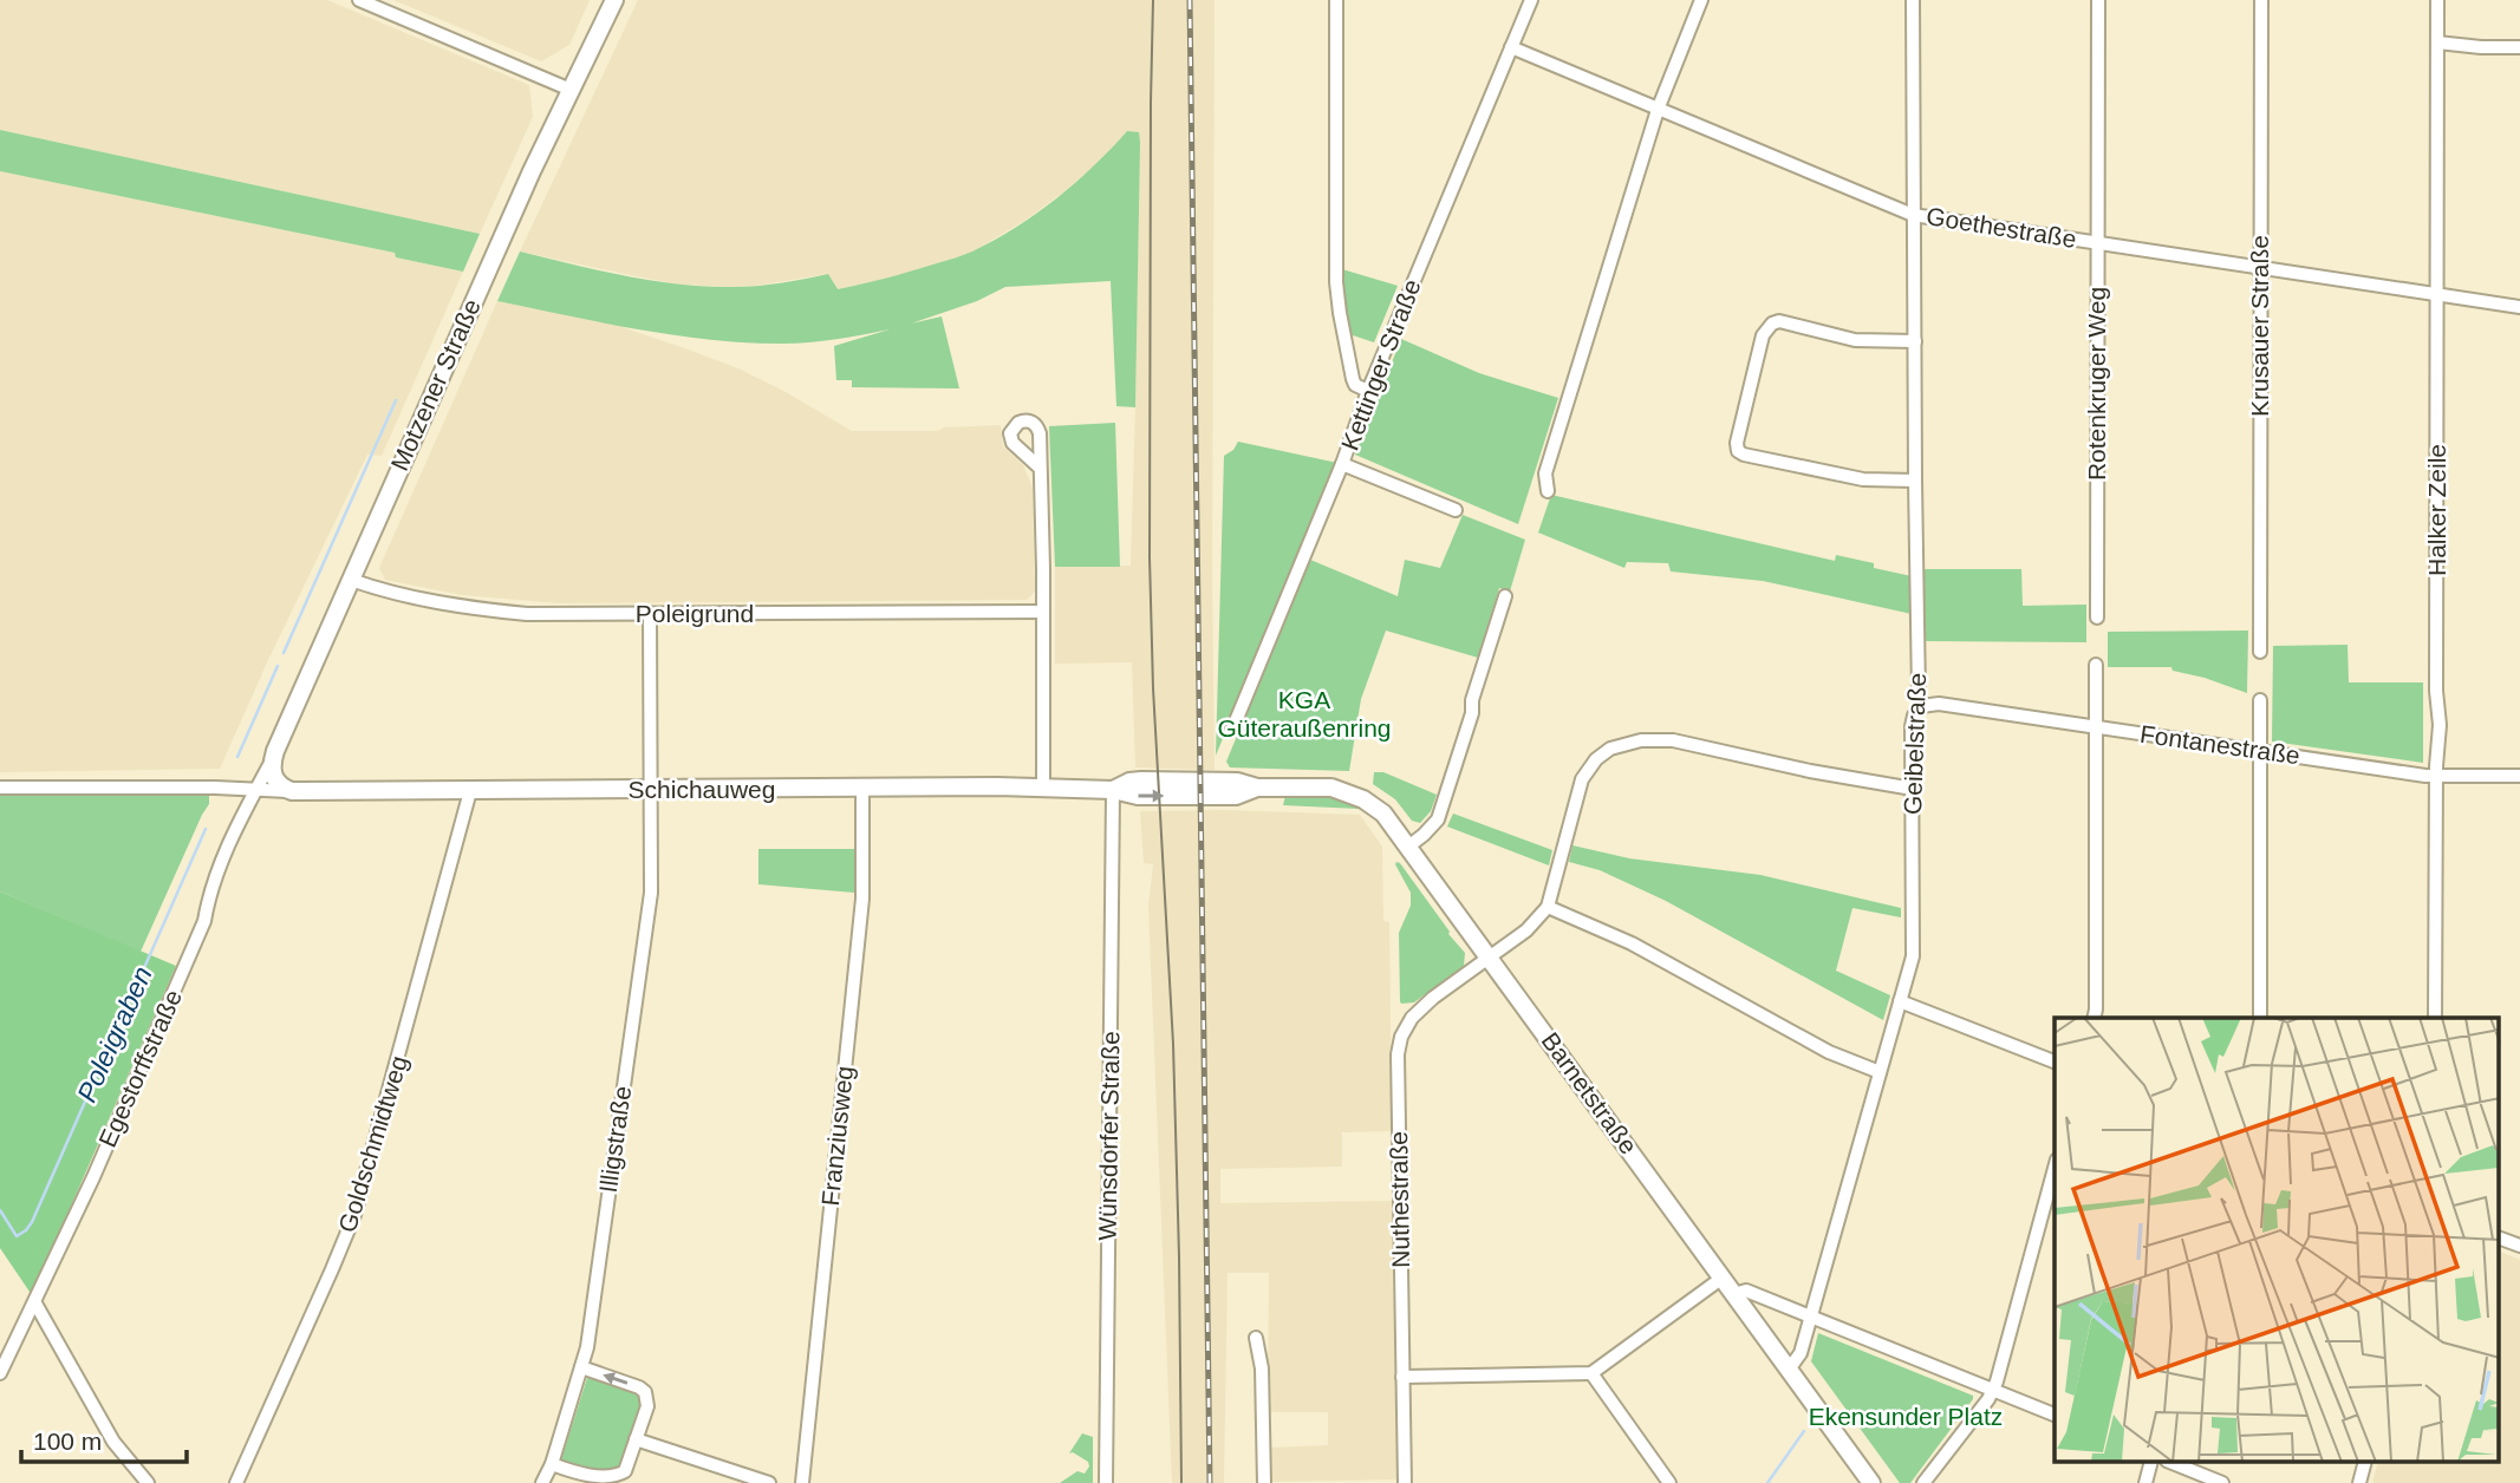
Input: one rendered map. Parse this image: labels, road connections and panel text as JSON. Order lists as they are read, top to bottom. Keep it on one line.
{"streets":{"street":["Goethestraße","Krusauer Straße","Kettinger Straße","Rotenkruger Weg","Motzener Straße","Halker Zeile","Poleigrund","Geibelstraße","Fontanestraße","Schichauweg","Egestorffstraße","Barnetstraße","Franziusweg","Wünsdorfer Straße","Illigstraße","Goldschmidtweg","Nuthestraße"]},"crossings":[["Goethestraße","Krusauer Straße"],["Goethestraße","Kettinger Straße"],["Goethestraße","Rotenkruger Weg"],["Goethestraße","Halker Zeile"],["Goethestraße","Geibelstraße"],["Motzener Straße","Poleigrund"],["Motzener Straße","Egestorffstraße"],["Halker Zeile","Fontanestraße"],["Poleigrund","Illigstraße"],["Geibelstraße","Fontanestraße"],["Geibelstraße","Barnetstraße"],["Schichauweg","Egestorffstraße"],["Schichauweg","Barnetstraße"],["Schichauweg","Franziusweg"],["Schichauweg","Wünsdorfer Straße"],["Schichauweg","Illigstraße"],["Schichauweg","Goldschmidtweg"],["Barnetstraße","Wünsdorfer Straße"],["Barnetstraße","Nuthestraße"]],"water":["Poleigraben"],"parks":["KGA Güteraußenring","Ekensunder Platz"],"scale_bar":"100 m"}
